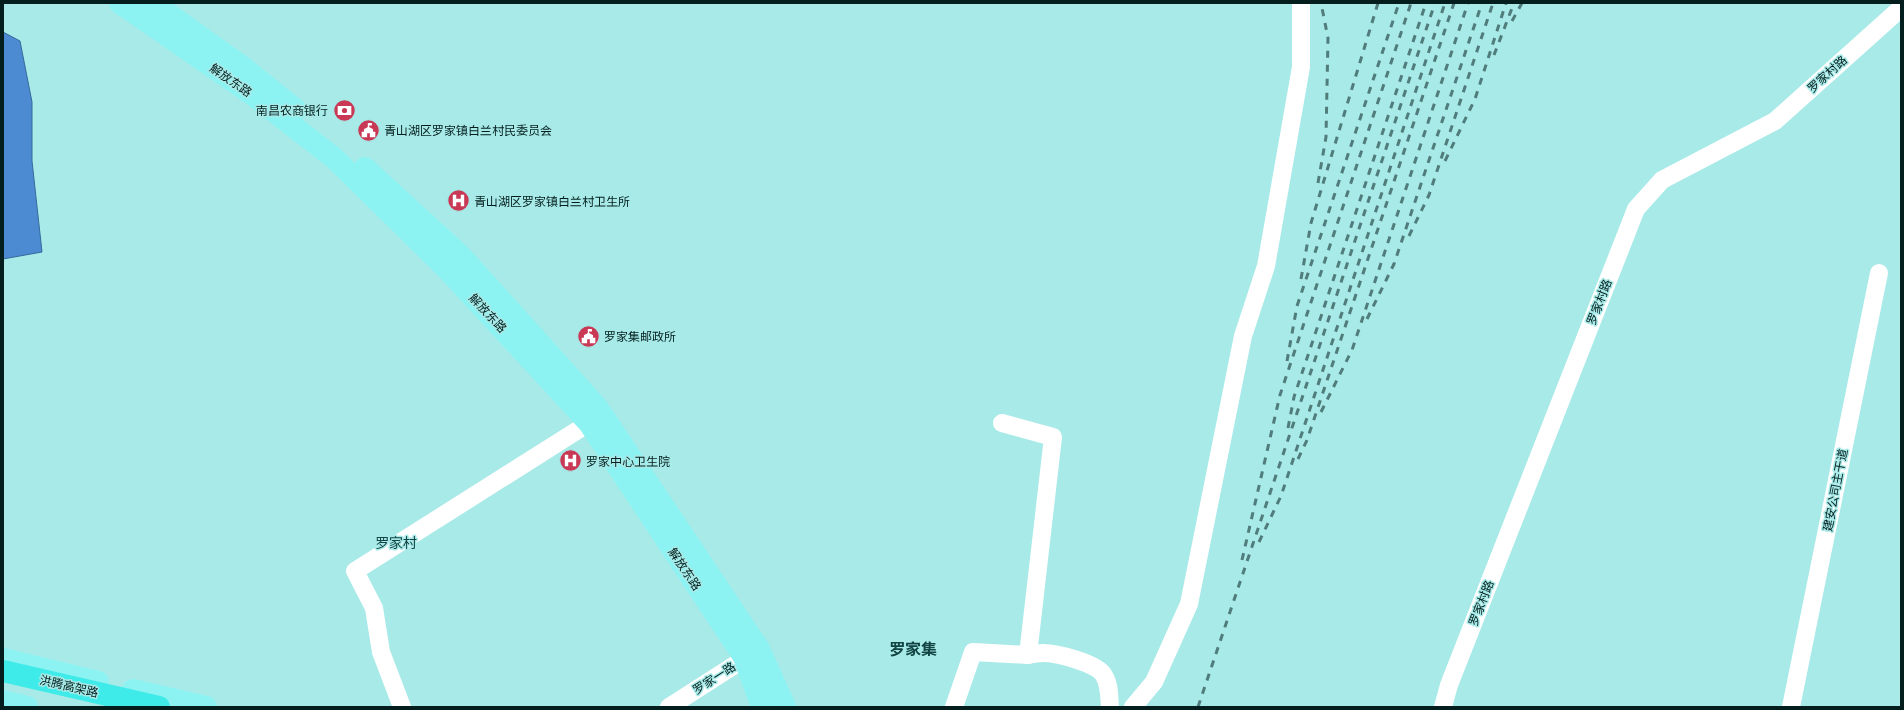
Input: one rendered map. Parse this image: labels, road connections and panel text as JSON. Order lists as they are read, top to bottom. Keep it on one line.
{"streets":{"highway":["洪腾高架路"],"main road":["解放东路"],"street":["罗家村路","建安公司主干道","罗家一路"]},"crossings":[["解放东路","罗家一路"]],"districts":["罗家村","罗家集"],"places":{"bank":["南昌农商银行"],"public building":["青山湖区罗家镇白兰村民委员会","罗家集邮政所"],"hospital":["青山湖区罗家镇白兰村卫生所","罗家中心卫生院"]}}
